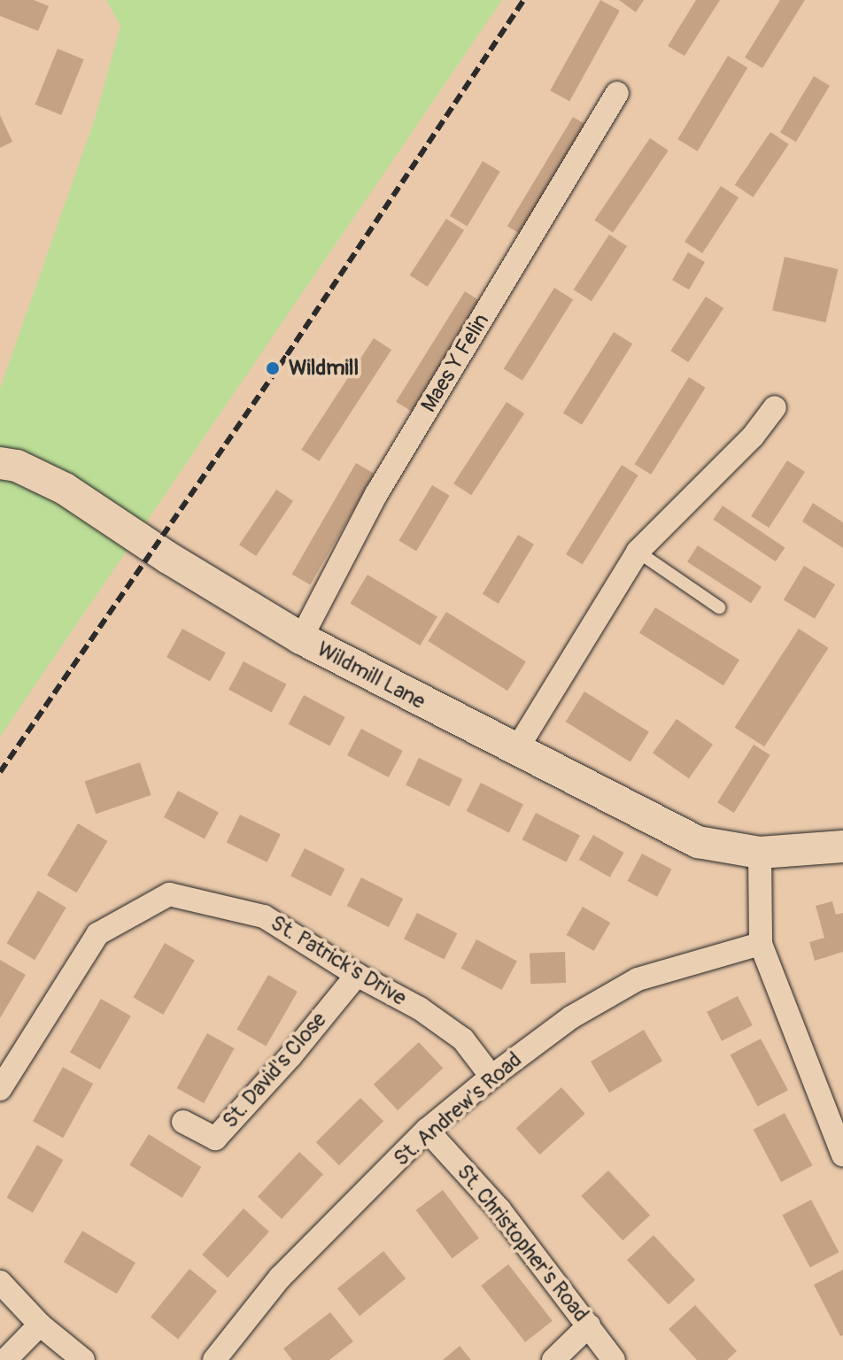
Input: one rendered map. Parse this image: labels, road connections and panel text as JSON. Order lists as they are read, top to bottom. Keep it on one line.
{"streets":{"street":["Maes Y Felin","Wildmill Lane","St. Patrick's Drive","St. David's Close","St. Andrew's Road","St. Christopher's Road"]},"crossings":[["Maes Y Felin","Wildmill Lane"],["St. Patrick's Drive","St. David's Close"],["St. Patrick's Drive","St. Andrew's Road"],["St. Andrew's Road","St. Christopher's Road"]],"places":["Wildmill"]}
